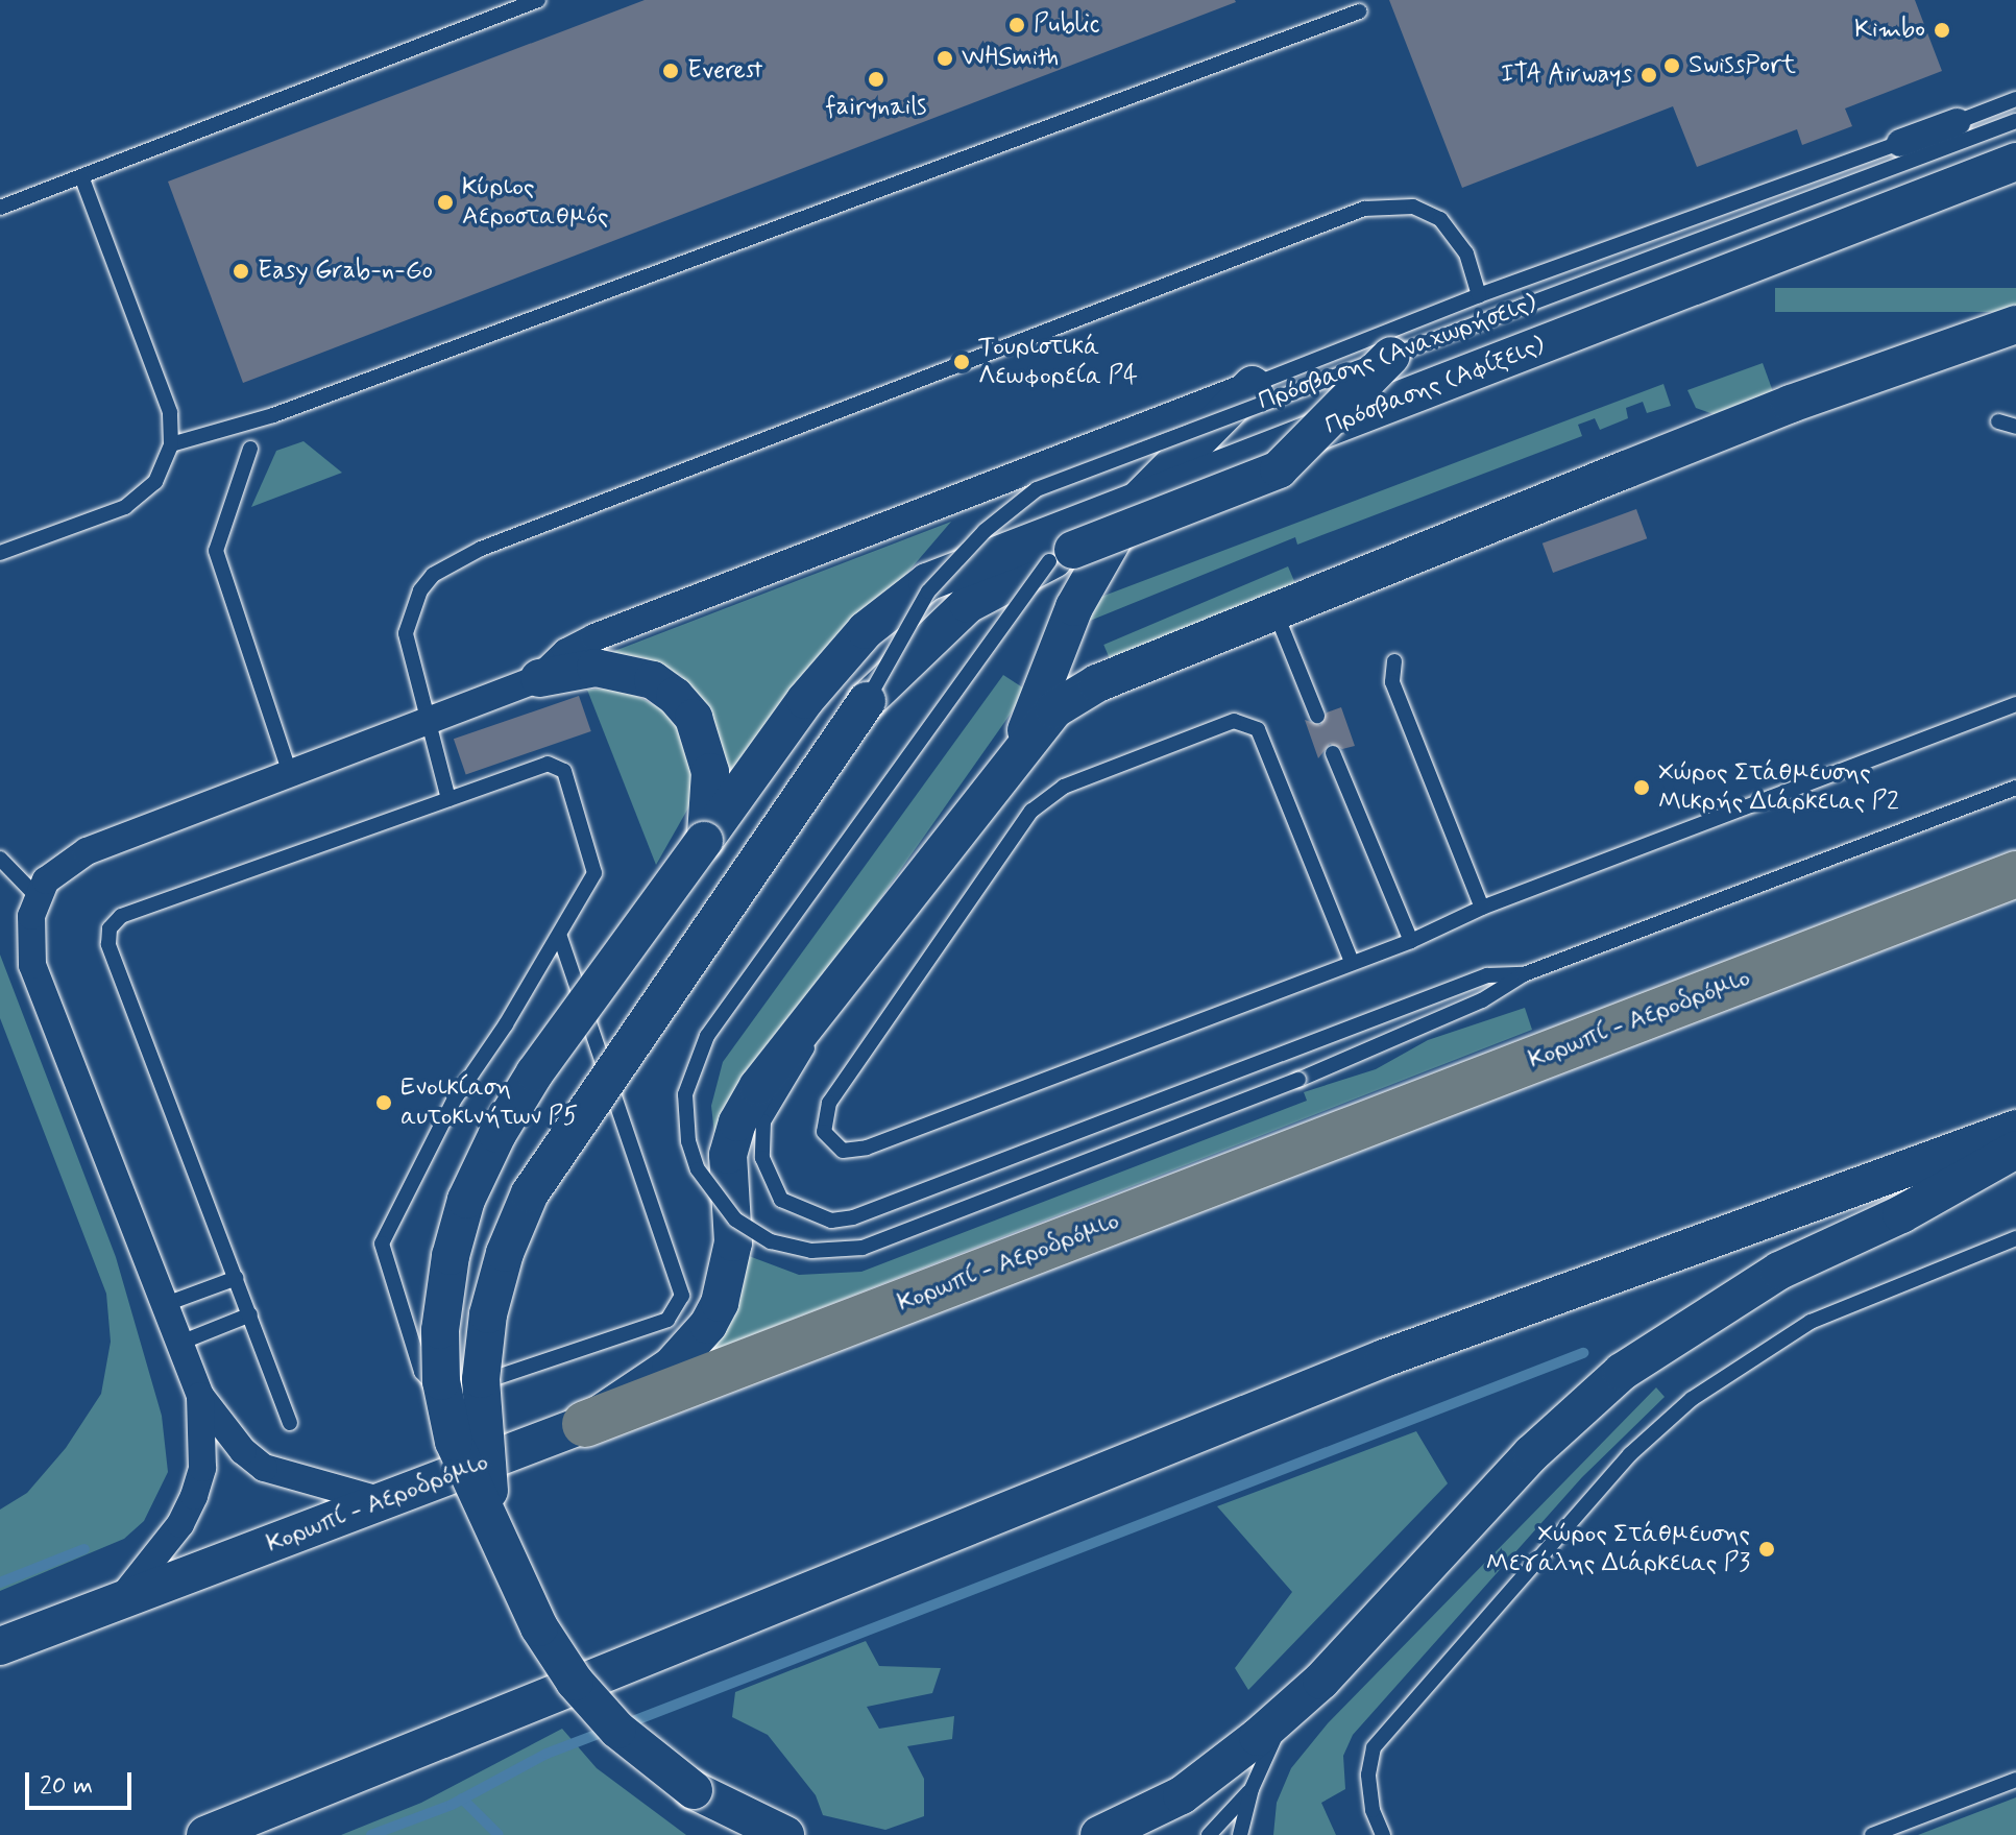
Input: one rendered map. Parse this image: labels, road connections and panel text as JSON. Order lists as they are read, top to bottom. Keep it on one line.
{"streets":{"highway":["Κορωπί - Αεροδρόμιο"],"street":["Πρόσβασης (Αφίξεις)"],"lane":["Πρόσβασης (Αναχωρήσεις)"]},"places":["Public","Kimbo","WHSmith","SwissPort","Everest","ITA Airways","fairynails","Κύριος Αεροσταθμός","Easy Grab-n-Go","Τουριστικά Λεωφορεία P4","Χώρος Στάθμευσης Μικρής Διάρκειας P2","Ενοικίαση αυτοκινήτων P5","Χώρος Στάθμευσης Μεγάλης Διάρκειας P3"],"scale_bar":"20 m"}
